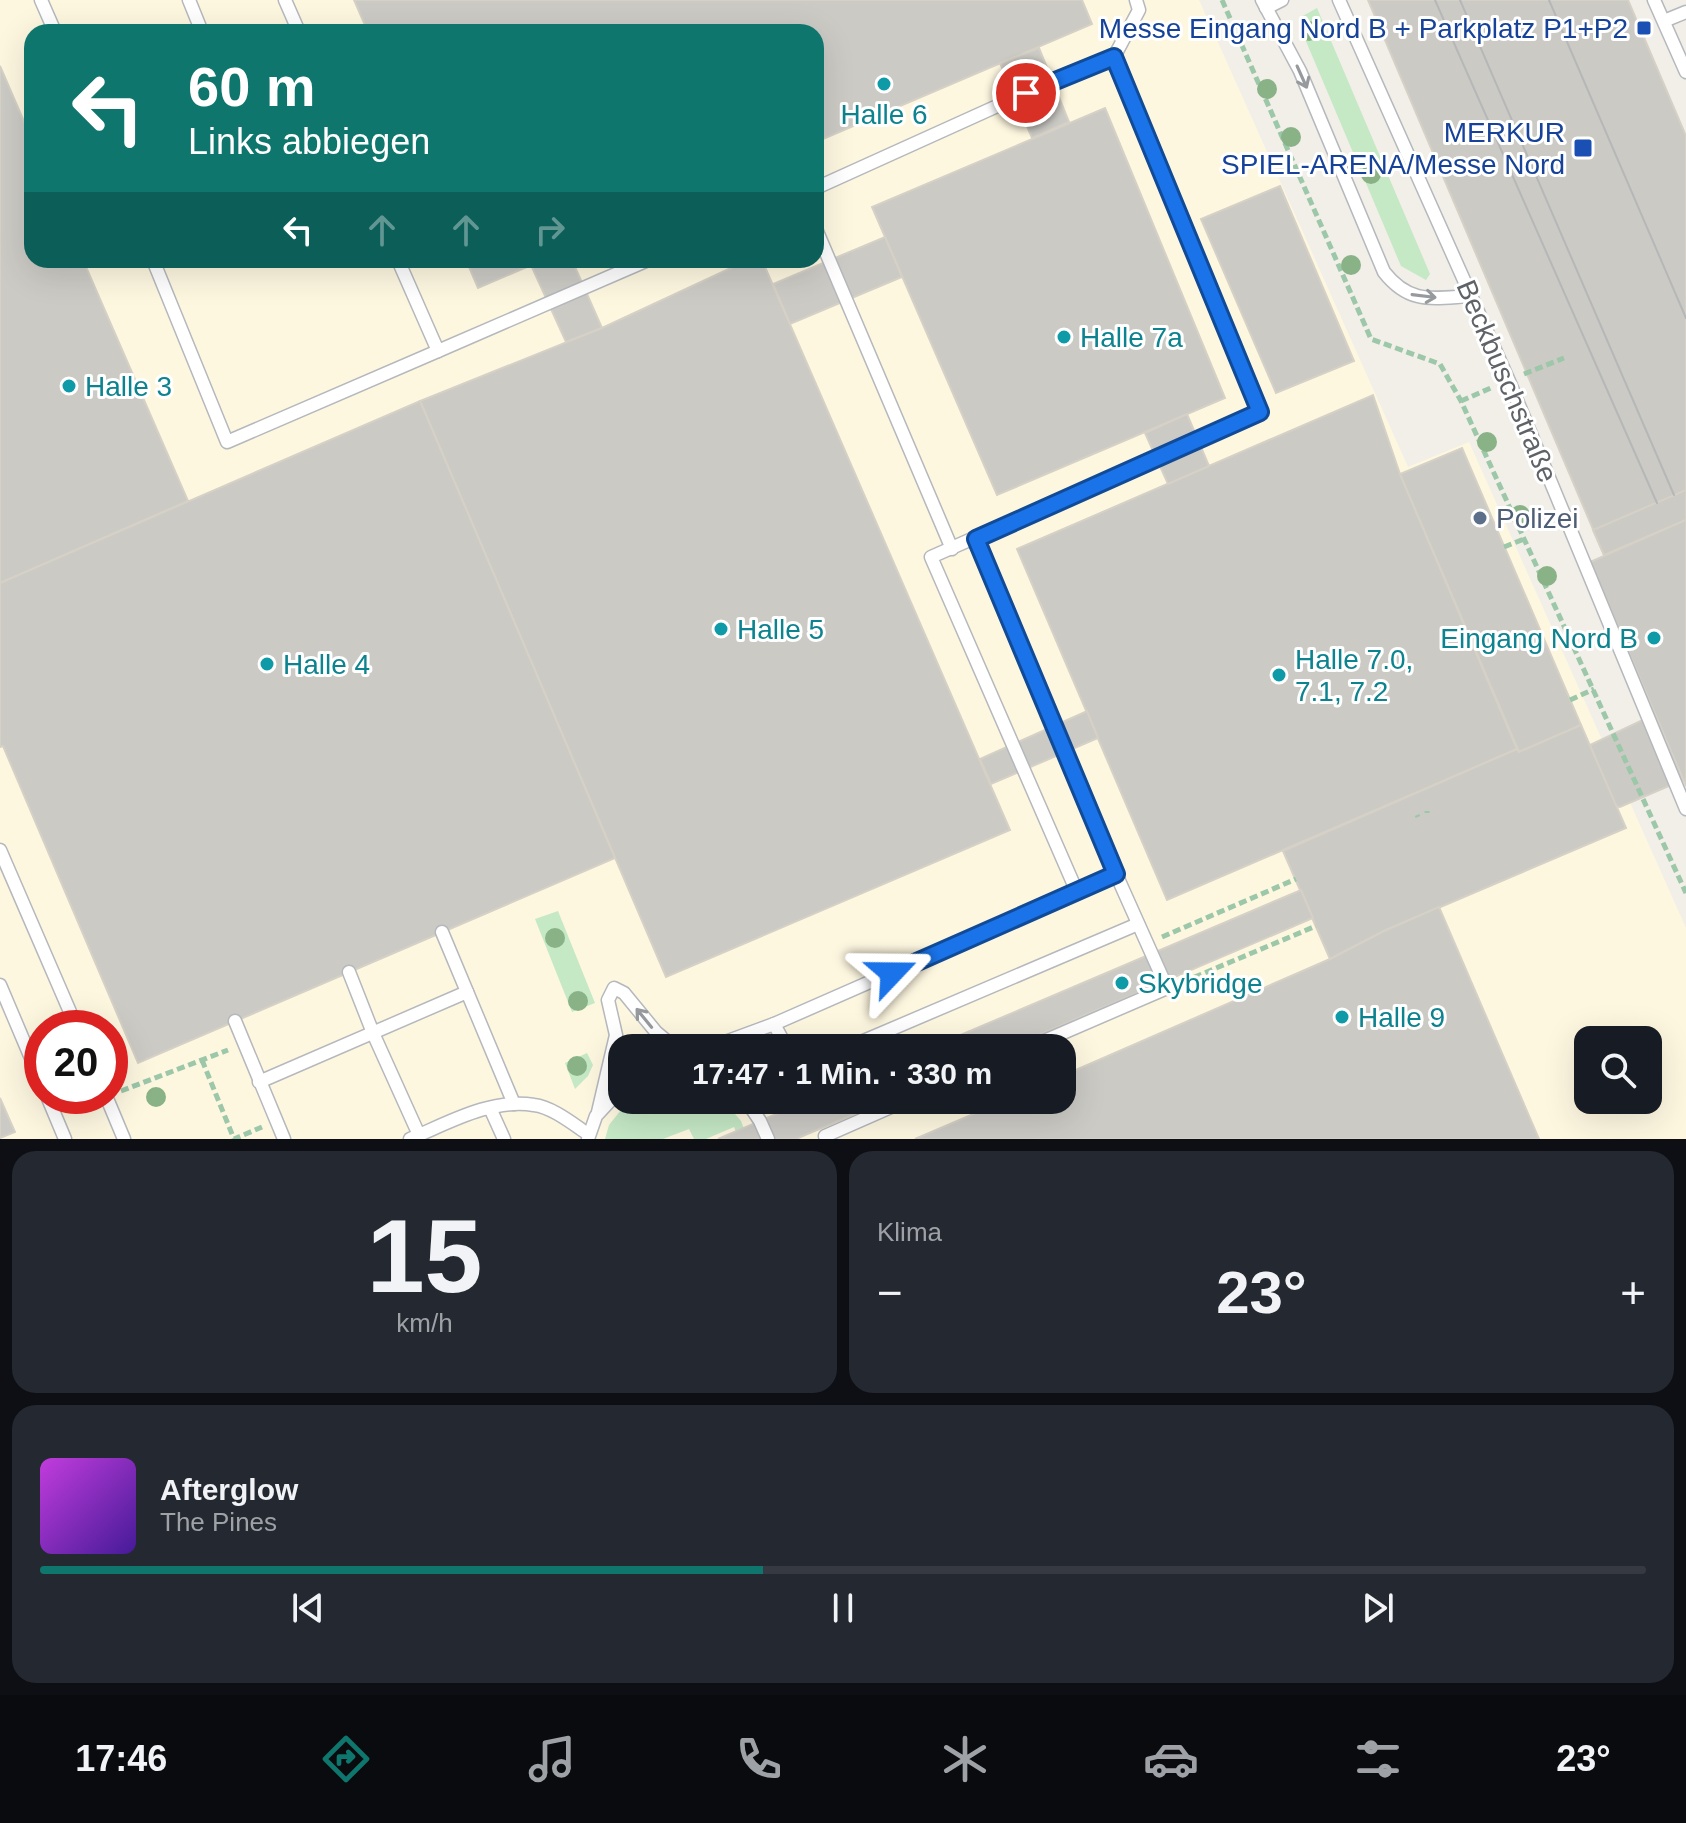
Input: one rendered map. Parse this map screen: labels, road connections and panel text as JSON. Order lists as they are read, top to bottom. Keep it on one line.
{"streets":{"lane":["Beckbuschstraße"]},"places":{"transit":["Messe Eingang Nord B + Parkplatz P1+P2","MERKUR SPIEL-ARENA/Messe Nord"],"other":["Halle 6","Halle 7a","Halle 3","Polizei","Halle 5","Eingang Nord B","Halle 4","Halle 7.0, 7.1, 7.2","Skybridge","Halle 9"]},"page":{"turn":["60 m","Links abbiegen"],"limit":"20","trip":"17:47 · 1 Min. · 330 m","tile":[["15","km/h"],"Klima"],"heat":["−","23°","+"],"song":["Afterglow","The Pines"],"tabs":["17:46","23°"]}}
